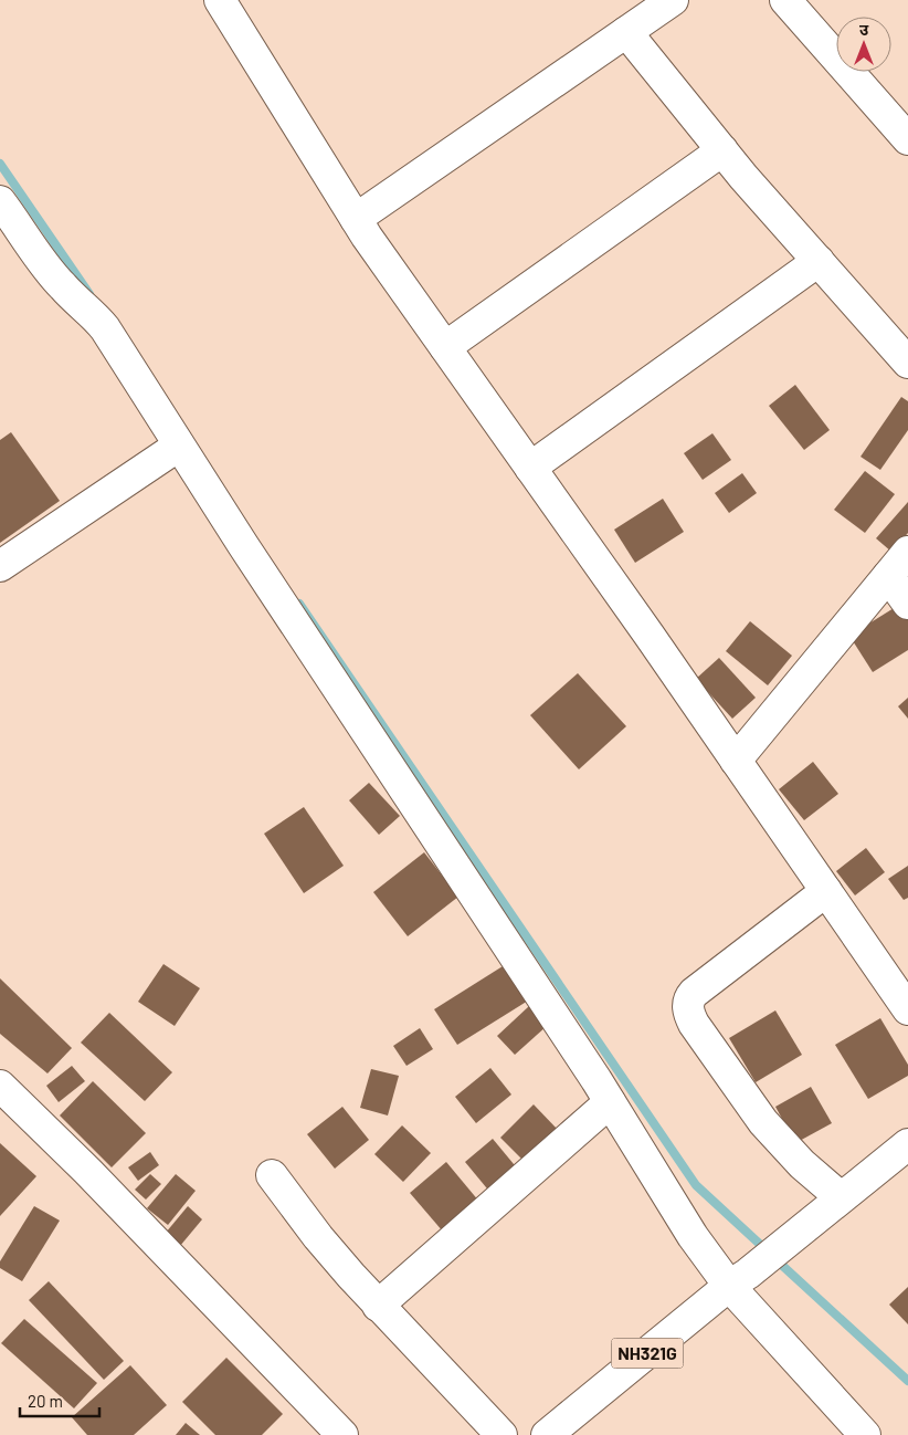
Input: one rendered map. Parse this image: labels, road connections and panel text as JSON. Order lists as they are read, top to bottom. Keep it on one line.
{"streets":{"main road":["NH321G"]},"scale_bar":"20 m","north":"top"}
